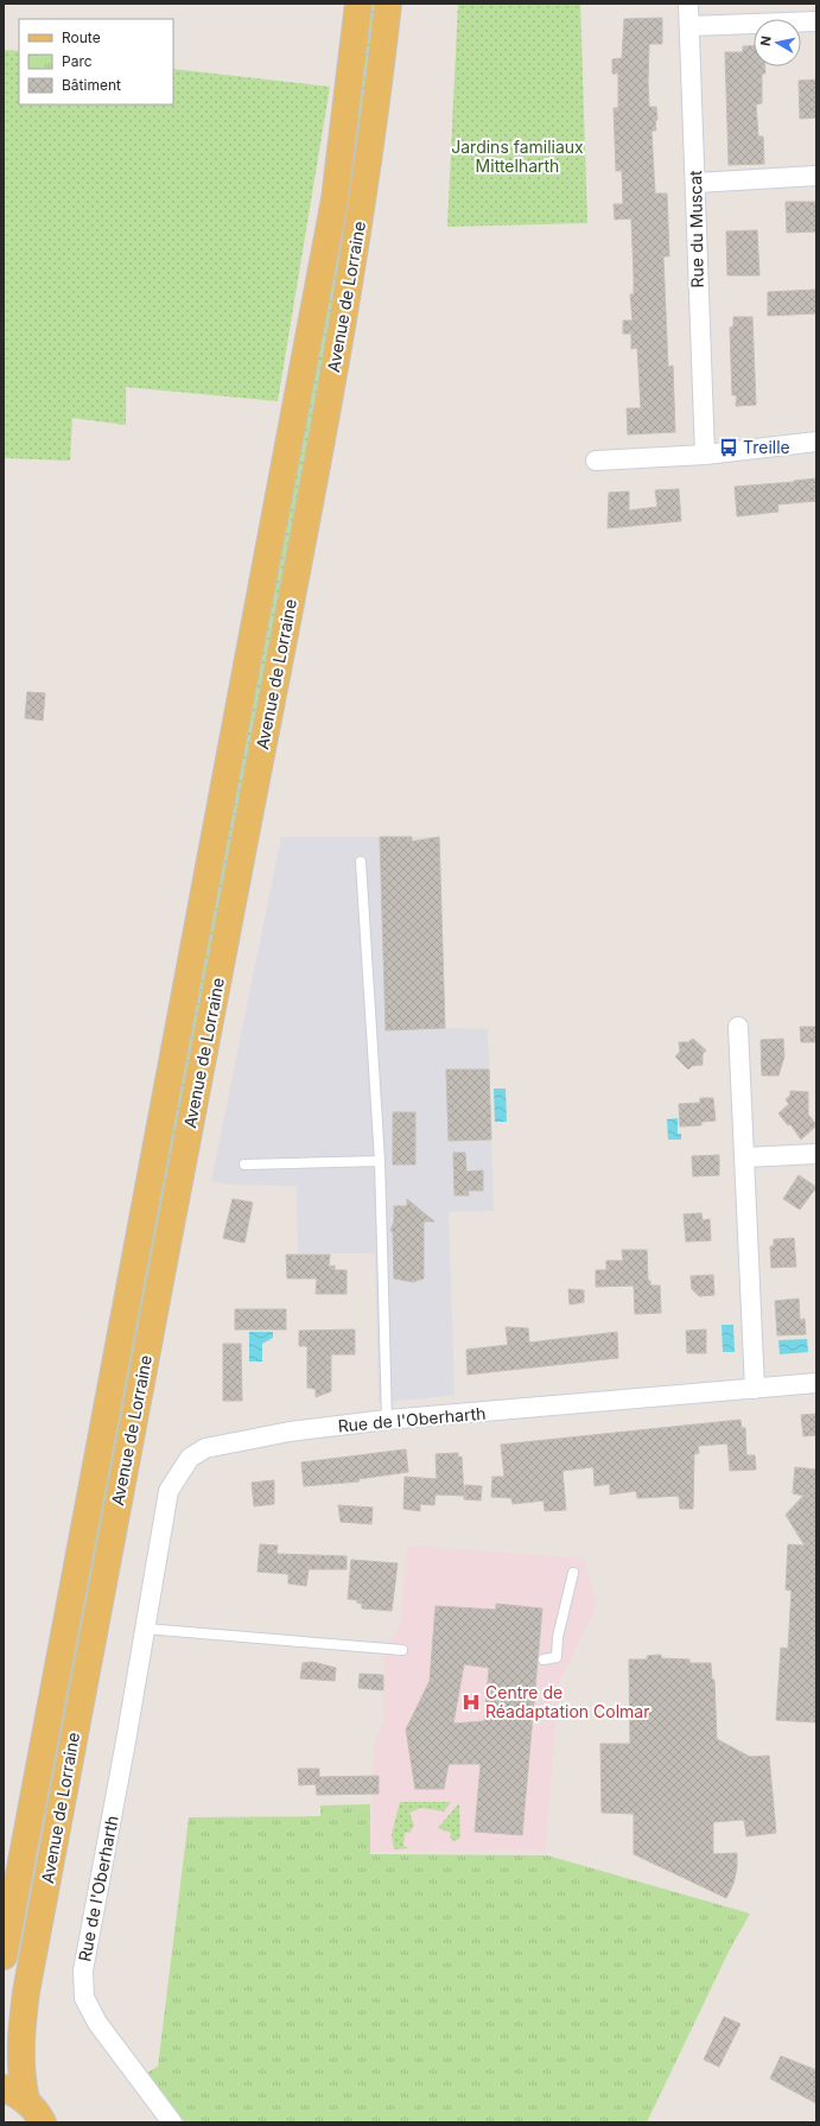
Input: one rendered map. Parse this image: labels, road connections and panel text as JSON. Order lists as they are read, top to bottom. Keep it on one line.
{"streets":{"main road":["Avenue de Lorraine"],"street":["Rue du Muscat","Rue de l'Oberharth"]},"parks":["Jardins familiaux Mittelharth"],"places":{"bus stop":["Treille"],"hospital":["Centre de Réadaptation Colmar"]},"legend":["Route","Parc","Bâtiment"],"north":"left"}
